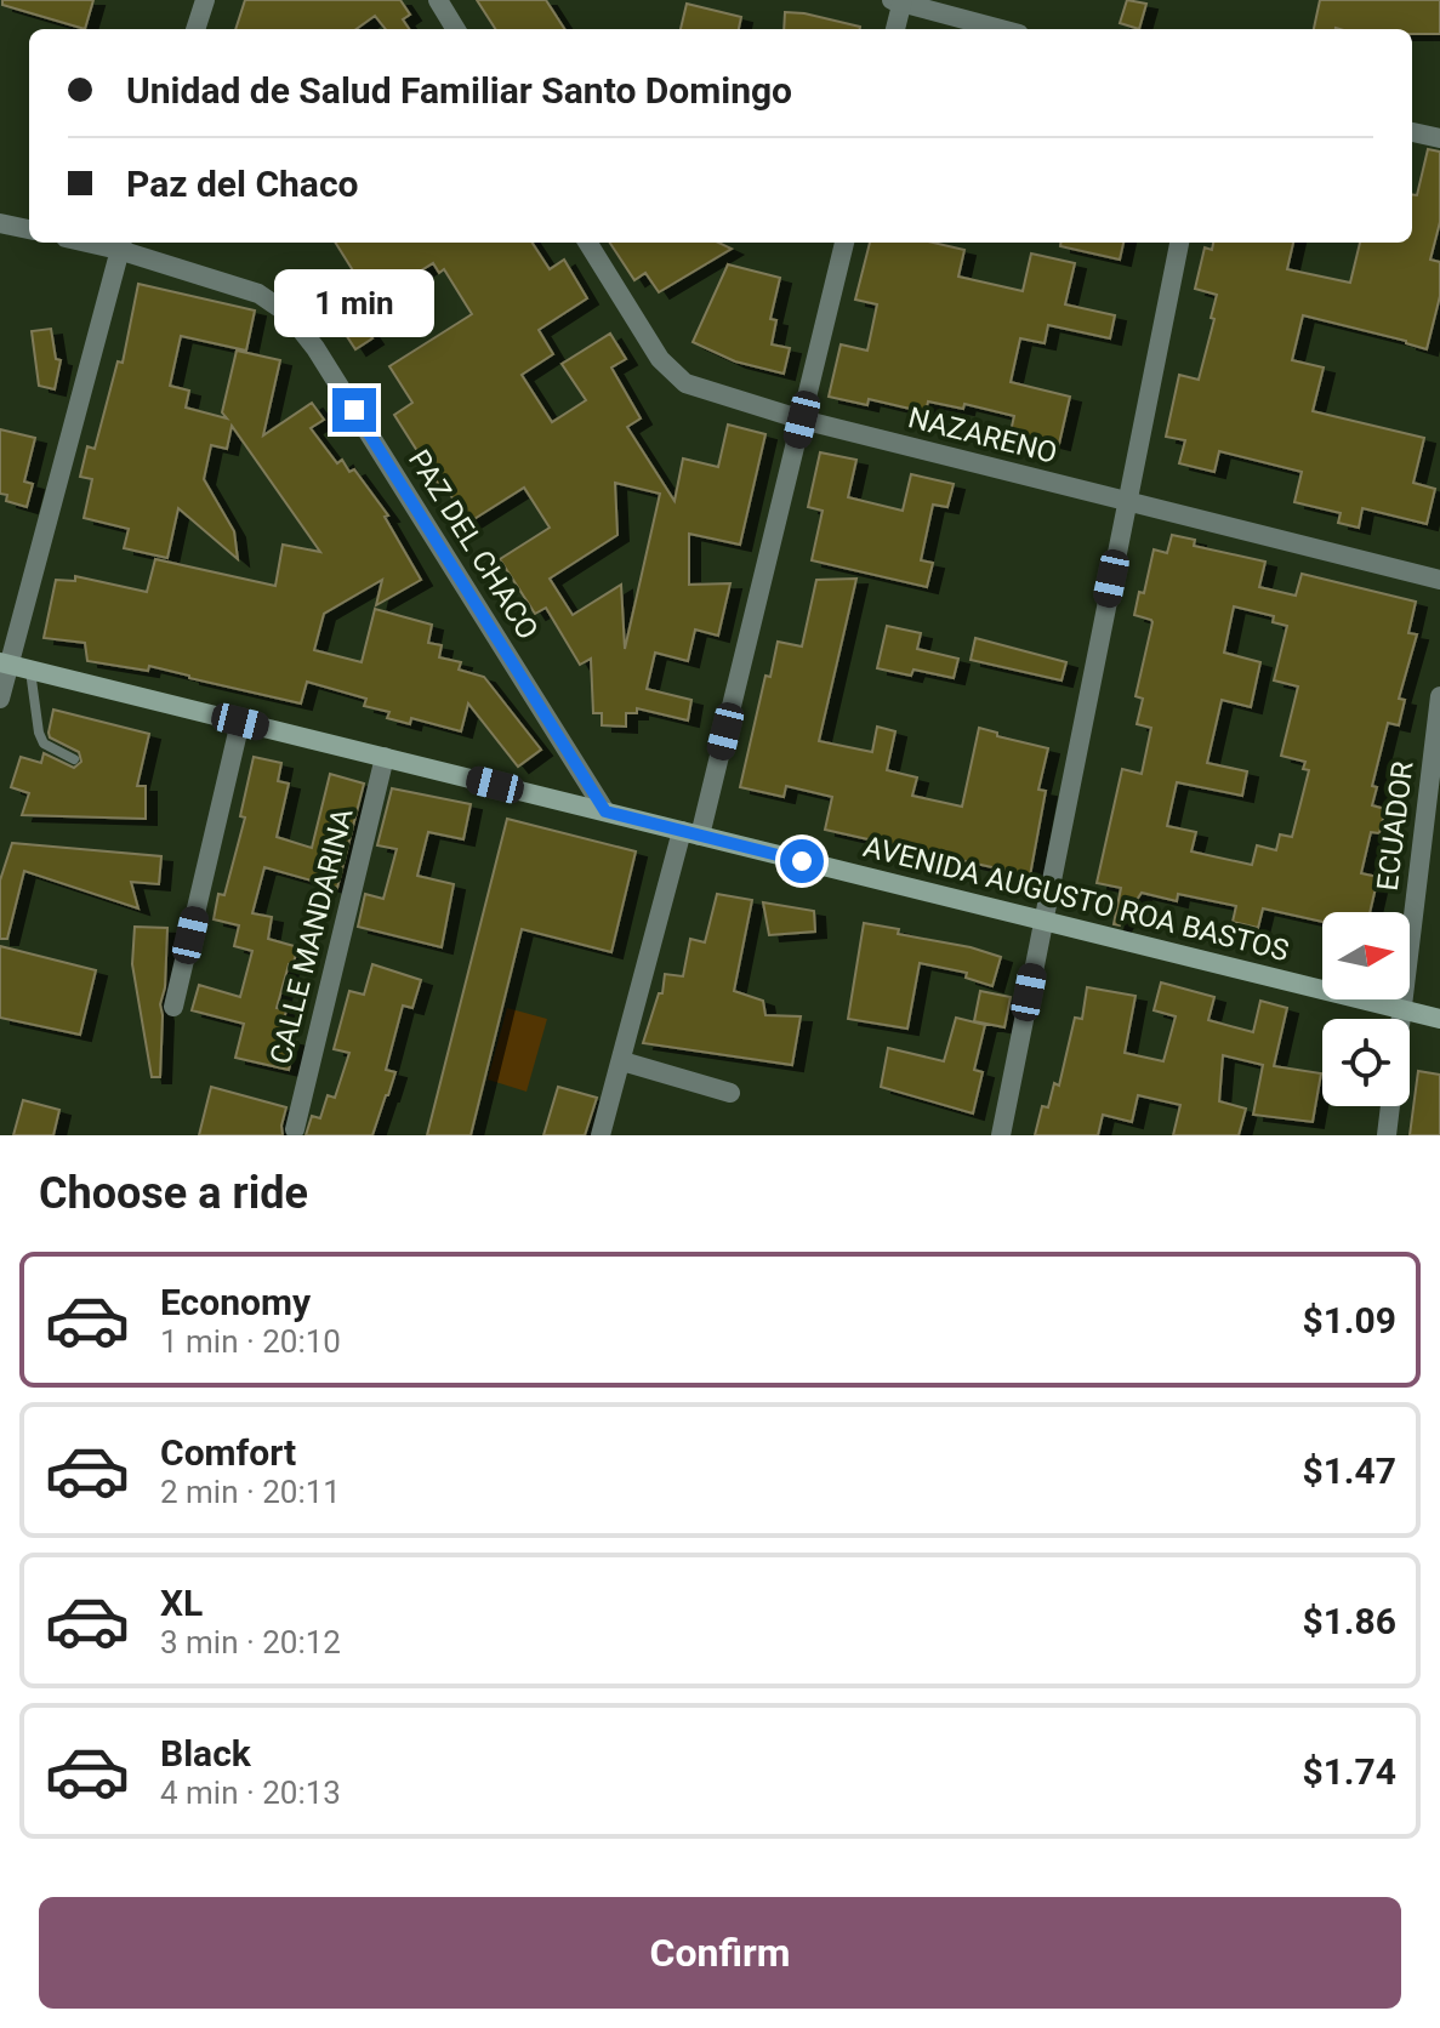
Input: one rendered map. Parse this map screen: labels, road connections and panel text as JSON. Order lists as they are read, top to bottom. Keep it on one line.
{"streets":{"main road":["AVENIDA AUGUSTO ROA BASTOS"],"street":["NAZARENO","PAZ DEL CHACO","ECUADOR","CALLE MANDARINA"]},"crossings":[["PAZ DEL CHACO","AVENIDA AUGUSTO ROA BASTOS"],["ECUADOR","AVENIDA AUGUSTO ROA BASTOS"],["AVENIDA AUGUSTO ROA BASTOS","CALLE MANDARINA"]],"north":"right","page":{"banner":["Unidad de Salud Familiar Santo Domingo","Paz del Chaco"],"bubble":"1 min","heading":"Choose a ride","list":[{"name":"Economy","note":"1 min · 20:10","value":"$1.09"},{"name":"Comfort","note":"2 min · 20:11","value":"$1.47"},{"name":"XL","note":"3 min · 20:12","value":"$1.86"},{"name":"Black","note":"4 min · 20:13","value":"$1.74"}],"buttons":"Confirm"}}
